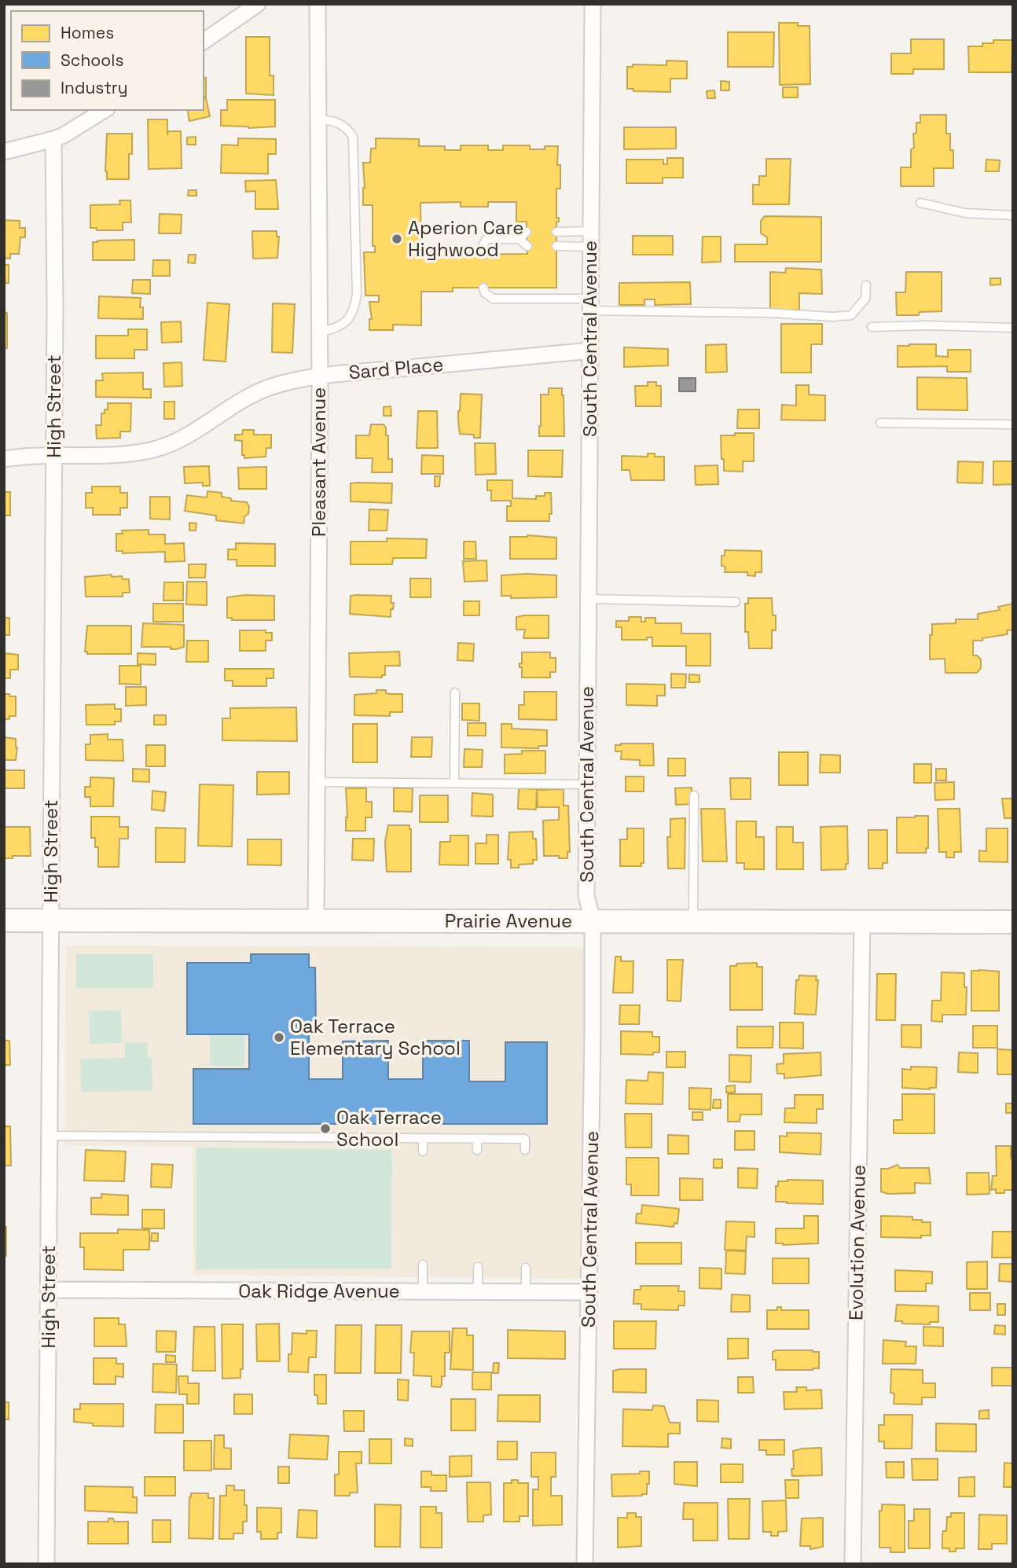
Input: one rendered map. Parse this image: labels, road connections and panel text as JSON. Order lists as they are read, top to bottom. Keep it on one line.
{"streets":{"main road":["Prairie Avenue"],"street":["South Central Avenue","Sard Place","High Street","Pleasant Avenue","Evolution Avenue","Oak Ridge Avenue"]},"crossings":[["South Central Avenue","Sard Place"],["South Central Avenue","Prairie Avenue"],["South Central Avenue","Oak Ridge Avenue"],["Sard Place","High Street"],["Sard Place","Pleasant Avenue"],["High Street","Prairie Avenue"],["High Street","Oak Ridge Avenue"],["Pleasant Avenue","Prairie Avenue"],["Prairie Avenue","Evolution Avenue"]],"places":["Aperion Care Highwood","Oak Terrace Elementary School","Oak Terrace School"],"legend":["Homes","Schools","Industry"]}
